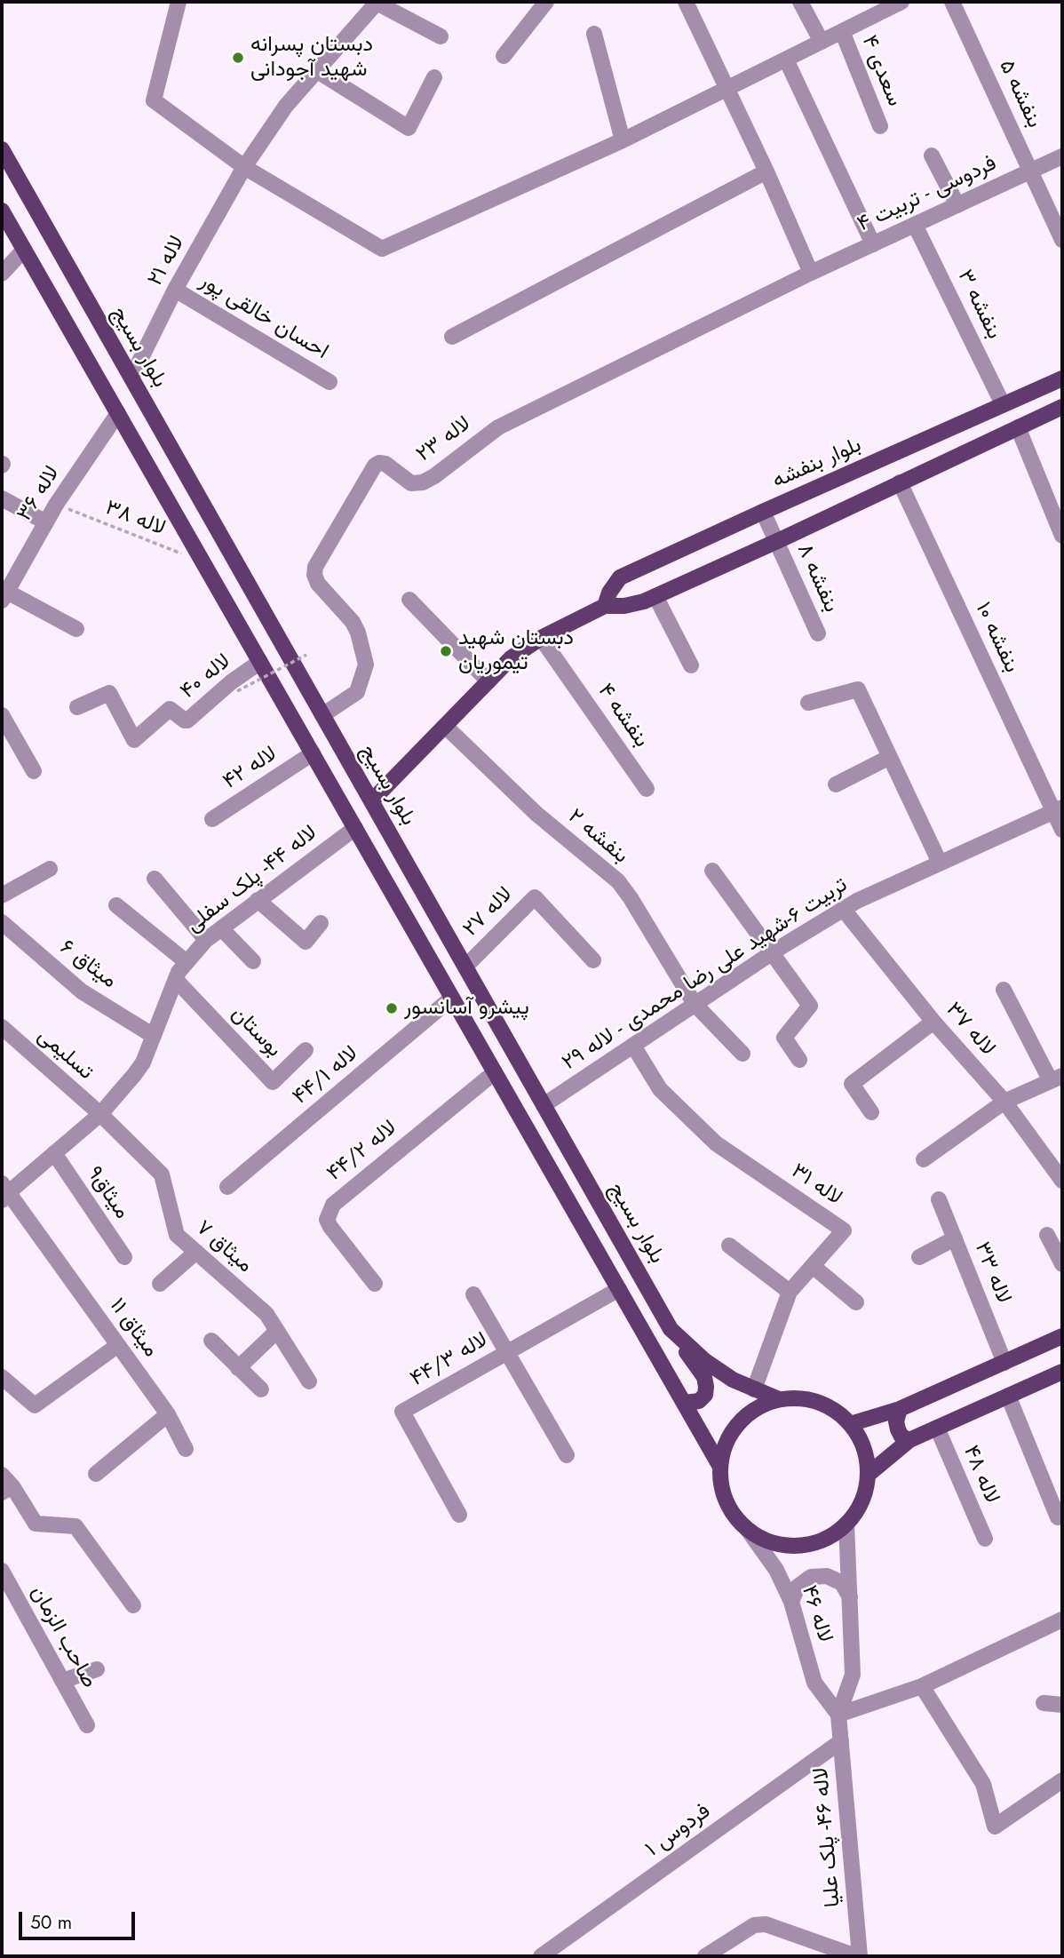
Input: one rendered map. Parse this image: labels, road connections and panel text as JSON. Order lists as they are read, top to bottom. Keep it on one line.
{"streets":{"main road":["بلوار بسیج","بلوار بنفشه"],"street":["سعدی ۴","بنفشه ۵","فردوسی - تربیت ۴","لاله ۲۱","بنفشه ۳","احسان خالقی پور","لاله ۲۳","لاله ۳۶","بنفشه ۸","بنفشه ۱۰","لاله ۴۰","بنفشه ۴","لاله ۴۲","بنفشه ۲","لاله ۴۴- پلک سفلی","لاله ۲۷","میثاق ۶","تربیت ۶-شهید علی رضا محمدی - لاله ۲۹","لاله ۳۷","بوستان","تسلیمی","لاله ۴۴/۱","لاله ۴۴/۲","لاله ۳۱","میثاق۹","میثاق ۷","لاله ۳۳","میثاق ۱۱","لاله ۴۴/۳","لاله ۴۸","لاله ۴۶","صاحب الزمان","فردوس ۱","لاله ۴۶- پلک علیا"],"path":["لاله ۳۸"]},"crossings":[["بنفشه ۵","فردوسی - تربیت ۴"],["فردوسی - تربیت ۴","بنفشه ۳"],["فردوسی - تربیت ۴","لاله ۲۳"],["لاله ۲۱","احسان خالقی پور"],["لاله ۲۱","بلوار بسیج"],["بنفشه ۳","بلوار بنفشه"],["بلوار بسیج","لاله ۲۳"],["بلوار بسیج","لاله ۲۷"],["بلوار بسیج","تربیت ۶-شهید علی رضا محمدی - لاله ۲۹"],["بلوار بسیج","لاله ۳۱"],["بلوار بسیج","لاله ۴۶"],["بلوار بنفشه","بنفشه ۸"],["لاله ۳۶","لاله ۳۸"],["بنفشه ۱۰","تربیت ۶-شهید علی رضا محمدی - لاله ۲۹"],["بنفشه ۲","تربیت ۶-شهید علی رضا محمدی - لاله ۲۹"],["لاله ۴۴- پلک سفلی","میثاق ۶"],["لاله ۴۴- پلک سفلی","بوستان"],["لاله ۴۴- پلک سفلی","تسلیمی"],["لاله ۴۴- پلک سفلی","میثاق۹"],["لاله ۴۴- پلک سفلی","میثاق ۷"],["لاله ۴۴- پلک سفلی","میثاق ۱۱"],["تربیت ۶-شهید علی رضا محمدی - لاله ۲۹","لاله ۳۷"],["تربیت ۶-شهید علی رضا محمدی - لاله ۲۹","لاله ۳۱"],["تسلیمی","میثاق ۷"],["لاله ۴۶","لاله ۴۶- پلک علیا"],["فردوس ۱","لاله ۴۶- پلک علیا"]],"places":["دبستان پسرانه شهید آجودانی","دبستان شهید تیموریان","پیشرو آسانسور"],"scale_bar":"50 m"}
